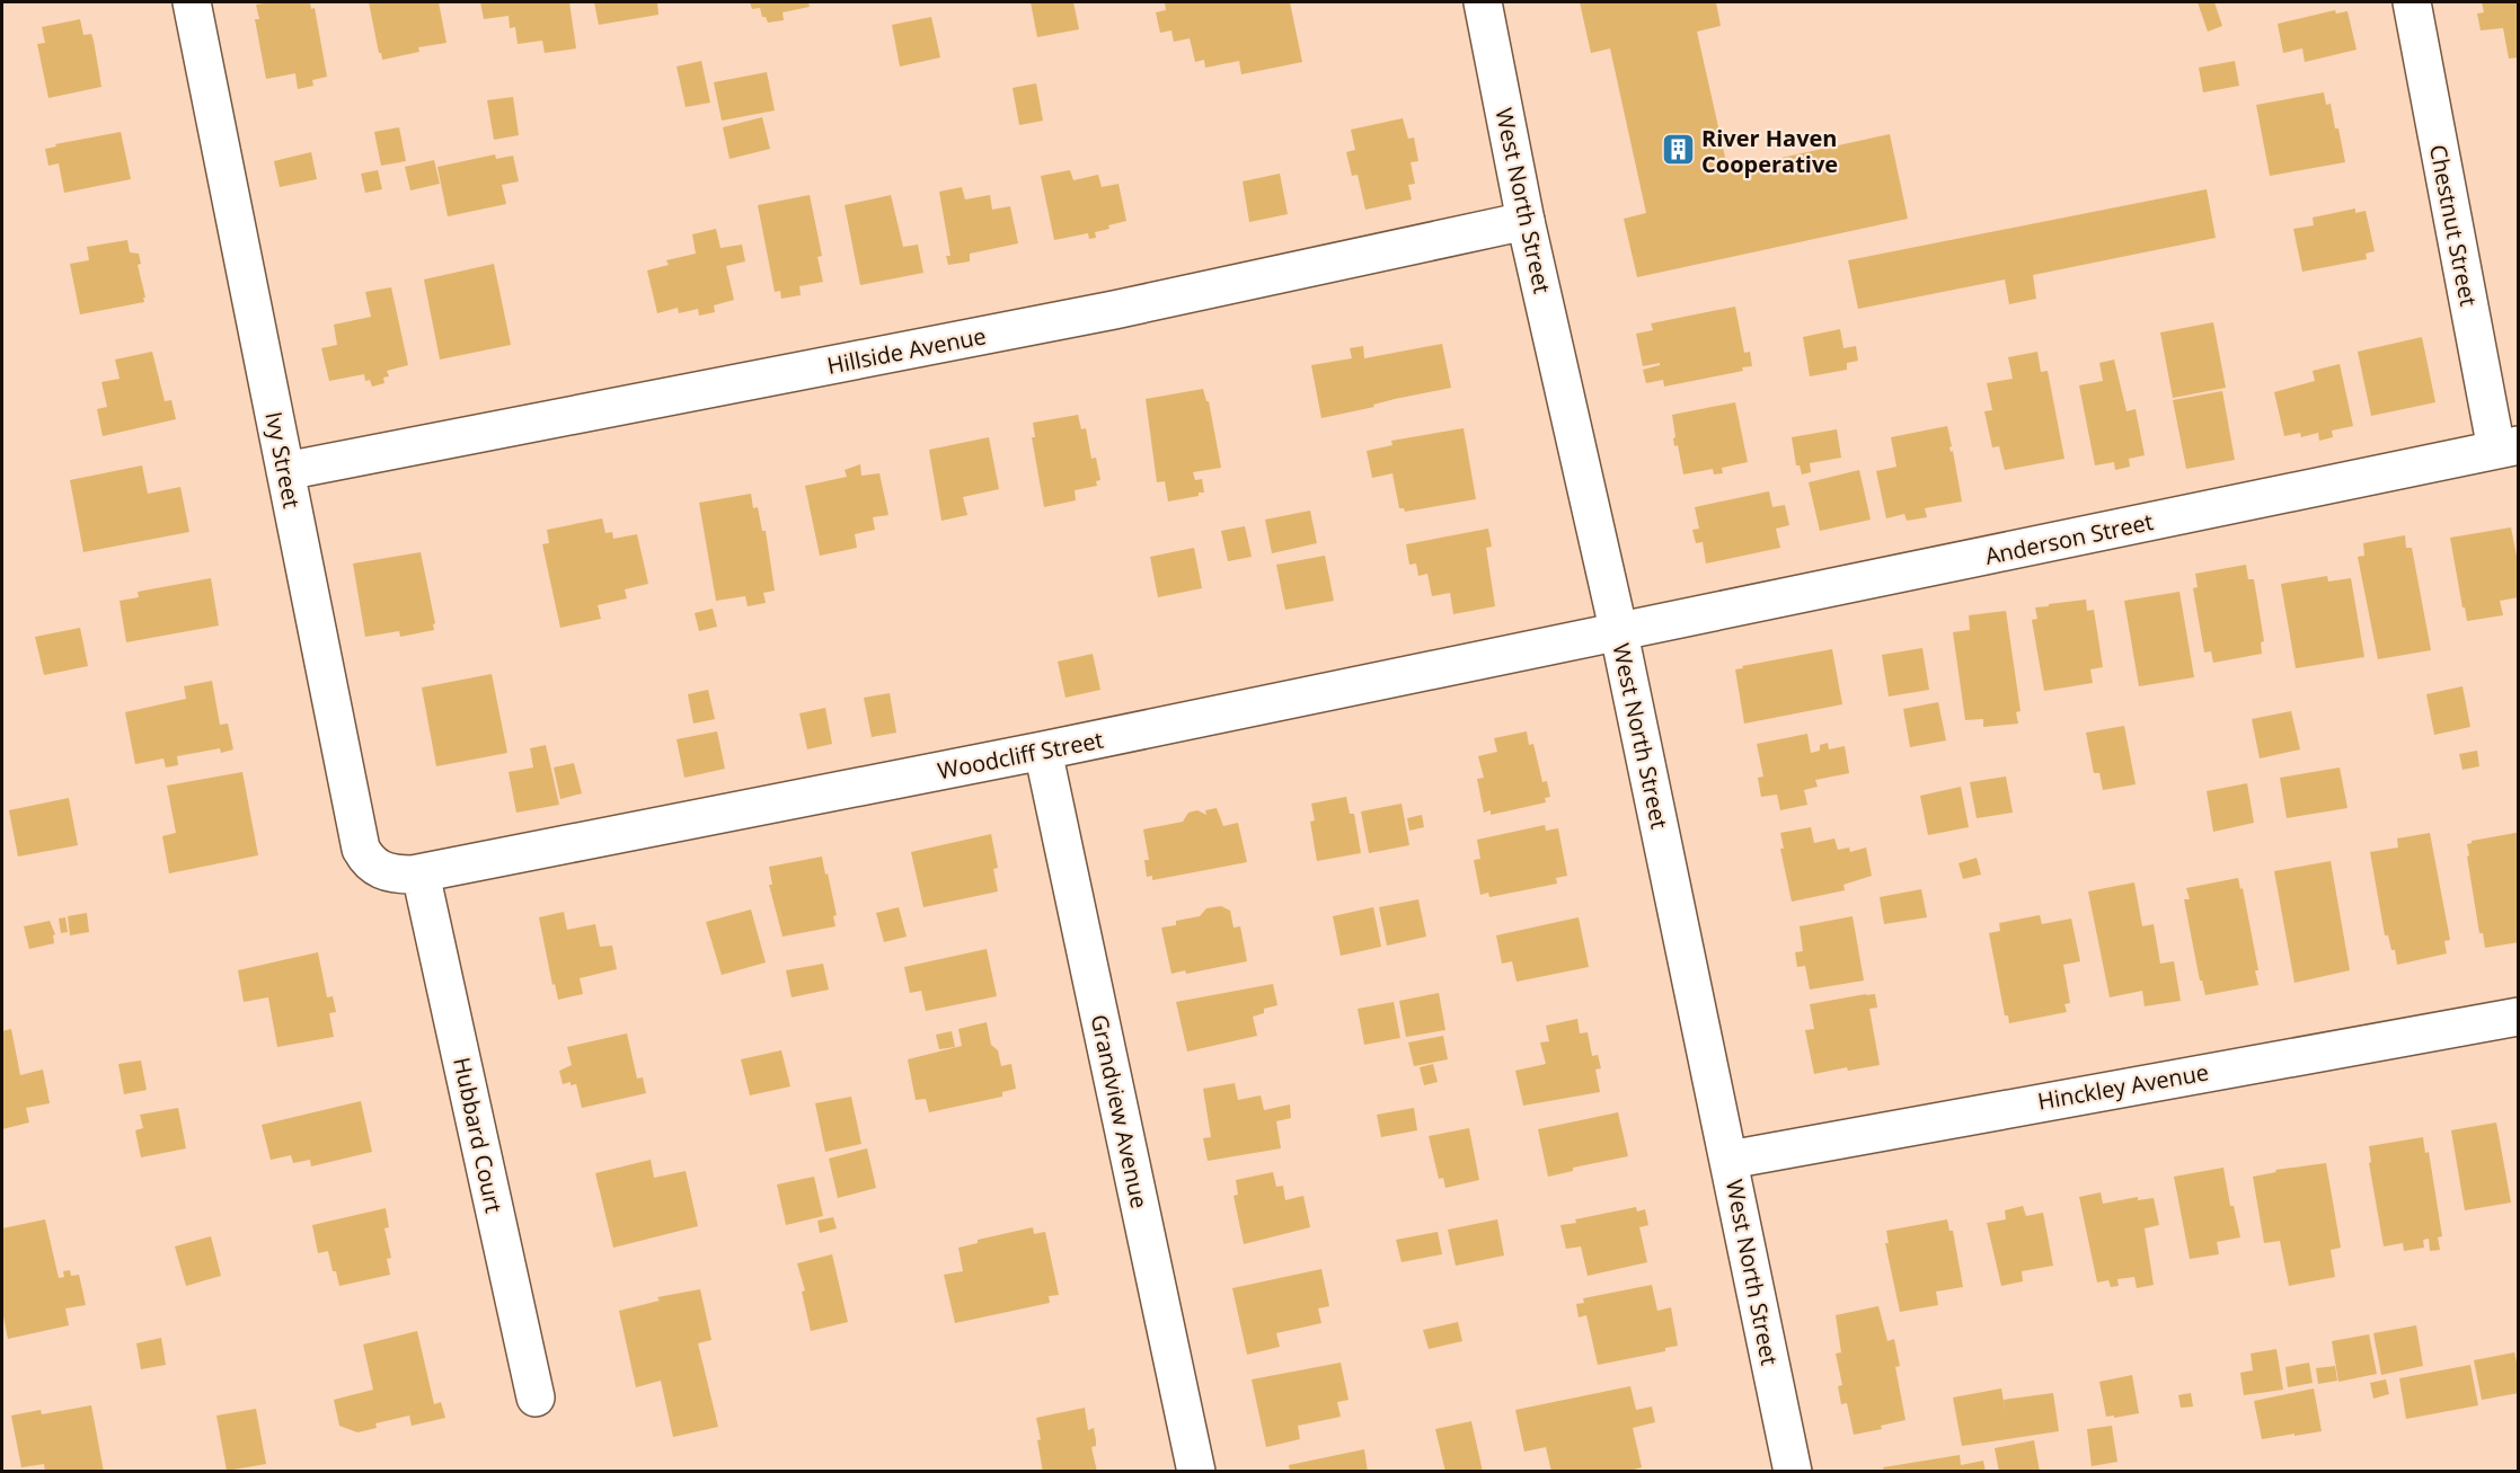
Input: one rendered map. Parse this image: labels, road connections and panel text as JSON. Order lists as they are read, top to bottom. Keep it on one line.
{"streets":{"street":["West North Street","Chestnut Street","Hillside Avenue","Ivy Street","Anderson Street","Woodcliff Street","Hinckley Avenue","Grandview Avenue","Hubbard Court"]},"crossings":[["West North Street","Hillside Avenue"],["West North Street","Anderson Street"],["West North Street","Woodcliff Street"],["West North Street","Hinckley Avenue"],["Chestnut Street","Anderson Street"],["Hillside Avenue","Ivy Street"],["Ivy Street","Woodcliff Street"],["Ivy Street","Hubbard Court"],["Anderson Street","Woodcliff Street"],["Woodcliff Street","Grandview Avenue"],["Woodcliff Street","Hubbard Court"]],"places":{"building":["River Haven Cooperative"]}}
